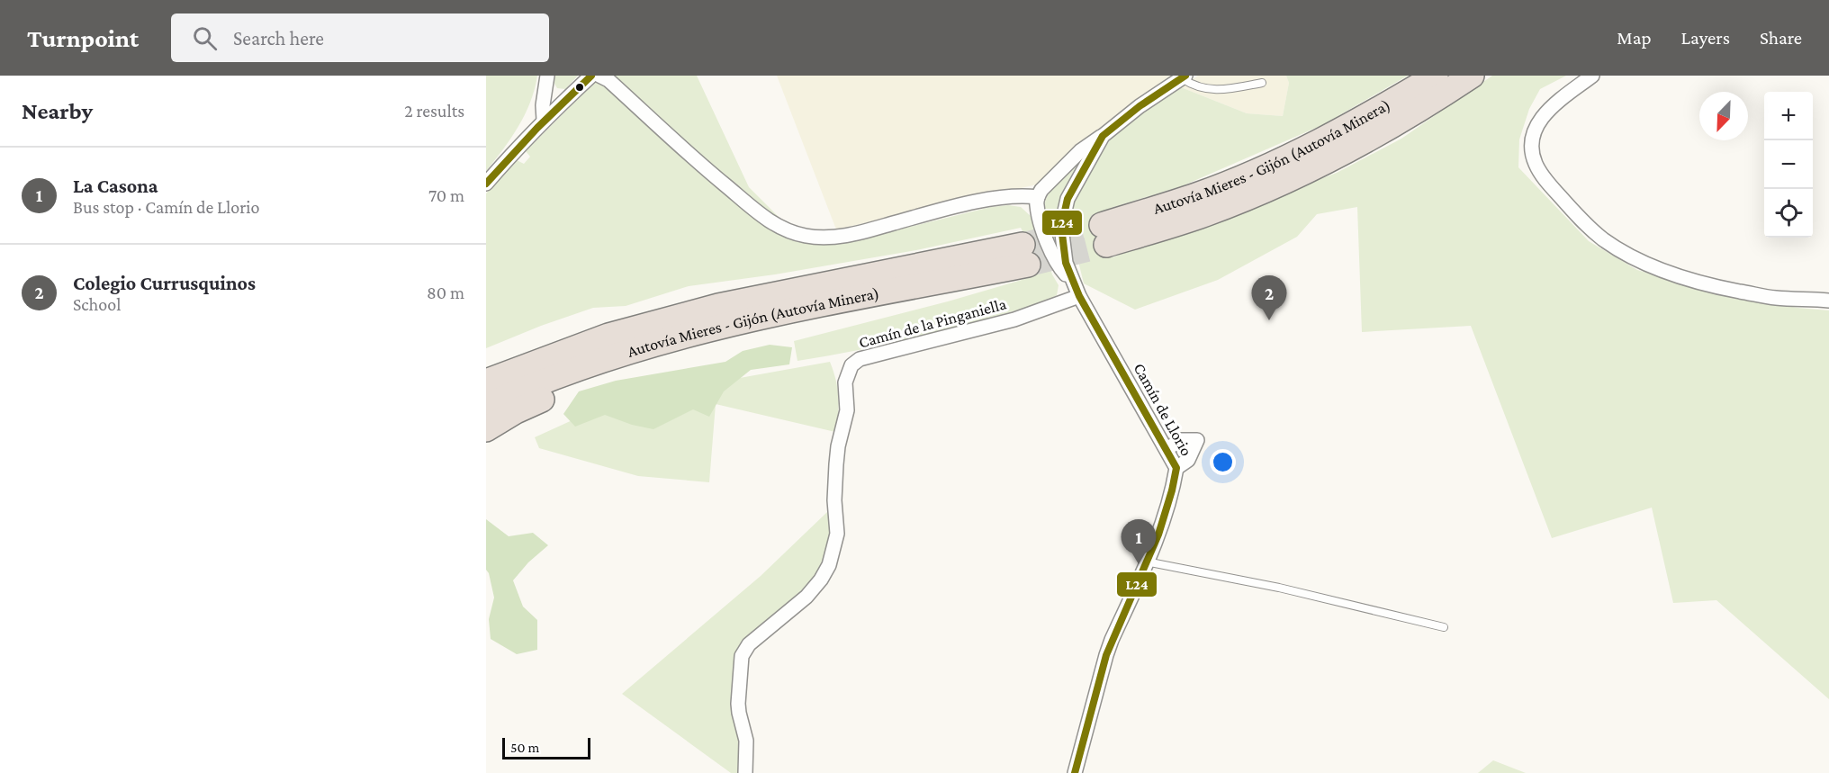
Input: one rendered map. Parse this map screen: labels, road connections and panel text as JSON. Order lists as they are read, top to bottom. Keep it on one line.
{"streets":{"highway":["Autovía Mieres - Gijón (Autovía Minera)"],"street":["Camín de la Pinganiella","Camín de Llorio"]},"crossings":[["Camín de la Pinganiella","Camín de Llorio"]],"lines":["transit line L24"],"scale_bar":"50 m","north":"bottom left","page":{"header":"Turnpoint","search":"Search here","nav":["Map","Layers","Share"],"heading":["Nearby","2 results"],"map_buttons":["+","−"],"list":[{"mark":"1","name":"La Casona","note":"Bus stop · Camín de Llorio","value":"70 m"},{"mark":"2","name":"Colegio Currusquinos","note":"School","value":"80 m"}],"pins":["2","1"],"scale":"50 m"}}
